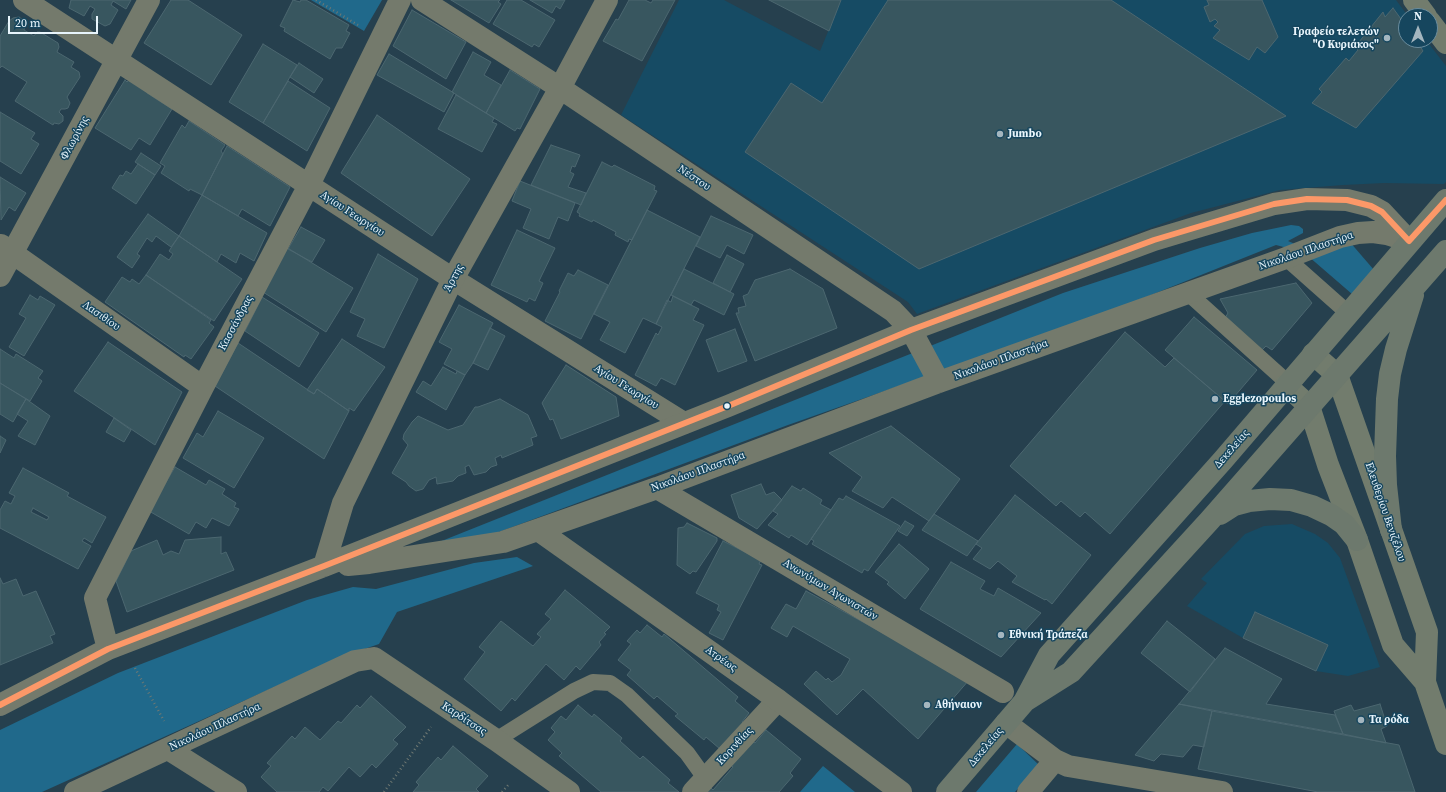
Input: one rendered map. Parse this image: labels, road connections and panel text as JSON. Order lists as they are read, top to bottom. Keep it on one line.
{"streets":{"main road":["Δεκελείας","Ελευθερίου Βενιζέλου"],"street":["Φλωρίνης","Νέστου","Αγίου Γεωργίου","Νικολάου Πλαστήρα","Άρτης","Λασιθίου","Κασσάνδρας","Ανωνύμων Αγωνιστών","Ατρέως","Καρδίτσας","Κορινθίας"]},"crossings":[["Φλωρίνης","Αγίου Γεωργίου"],["Φλωρίνης","Λασιθίου"],["Νέστου","Νικολάου Πλαστήρα"],["Νέστου","Άρτης"],["Αγίου Γεωργίου","Νικολάου Πλαστήρα"],["Αγίου Γεωργίου","Άρτης"],["Αγίου Γεωργίου","Κασσάνδρας"],["Νικολάου Πλαστήρα","Άρτης"],["Νικολάου Πλαστήρα","Κασσάνδρας"],["Νικολάου Πλαστήρα","Δεκελείας"],["Νικολάου Πλαστήρα","Ανωνύμων Αγωνιστών"],["Νικολάου Πλαστήρα","Ατρέως"],["Νικολάου Πλαστήρα","Καρδίτσας"],["Λασιθίου","Κασσάνδρας"],["Δεκελείας","Ελευθερίου Βενιζέλου"],["Ατρέως","Κορινθίας"]],"places":["Γραφείο τελετών \"Ο Κυριάκος\"","Jumbo","Egglezopoulos","Εθνική Τράπεζα","Αθήναιον","Τα ρόδα"],"scale_bar":"20 m","north":"top"}
